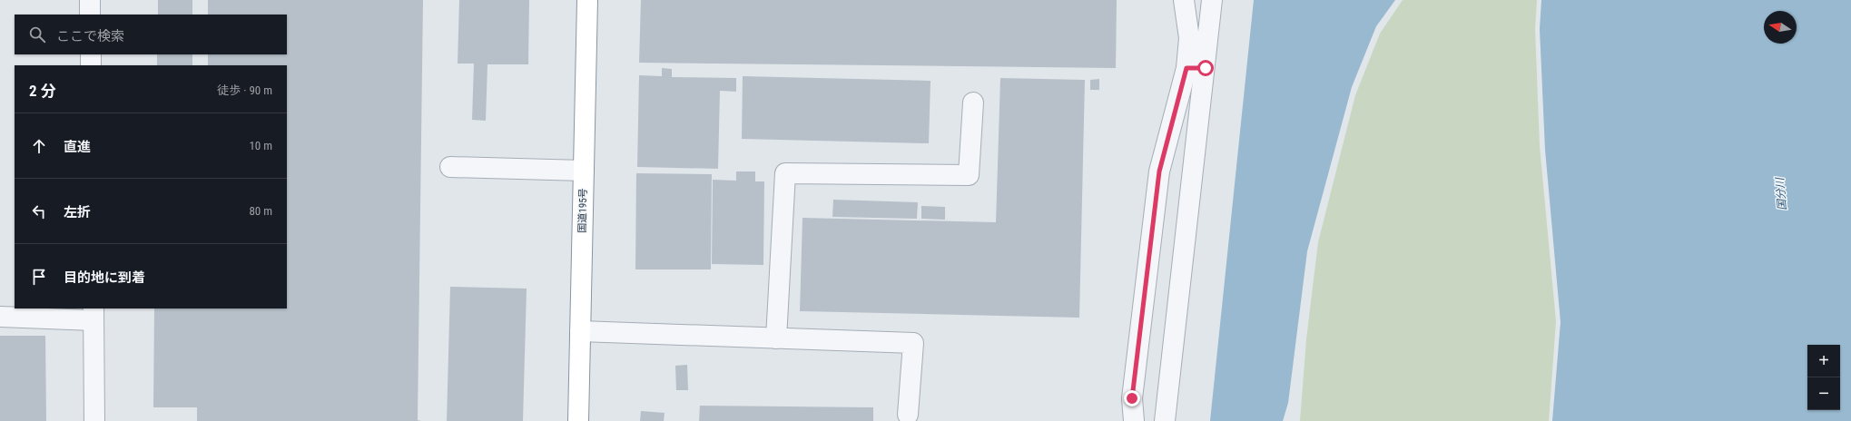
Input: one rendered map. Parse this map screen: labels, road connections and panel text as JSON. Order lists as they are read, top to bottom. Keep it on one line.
{"streets":{"highway":["国道195号"]},"water":["国分川"],"north":"left","page":{"search":"ここで検索","heading":["2 分","徒歩 · 90 m"],"list":[["直進","10 m"],["左折","80 m"],"目的地に到着"],"map_buttons":["+","−"]}}
